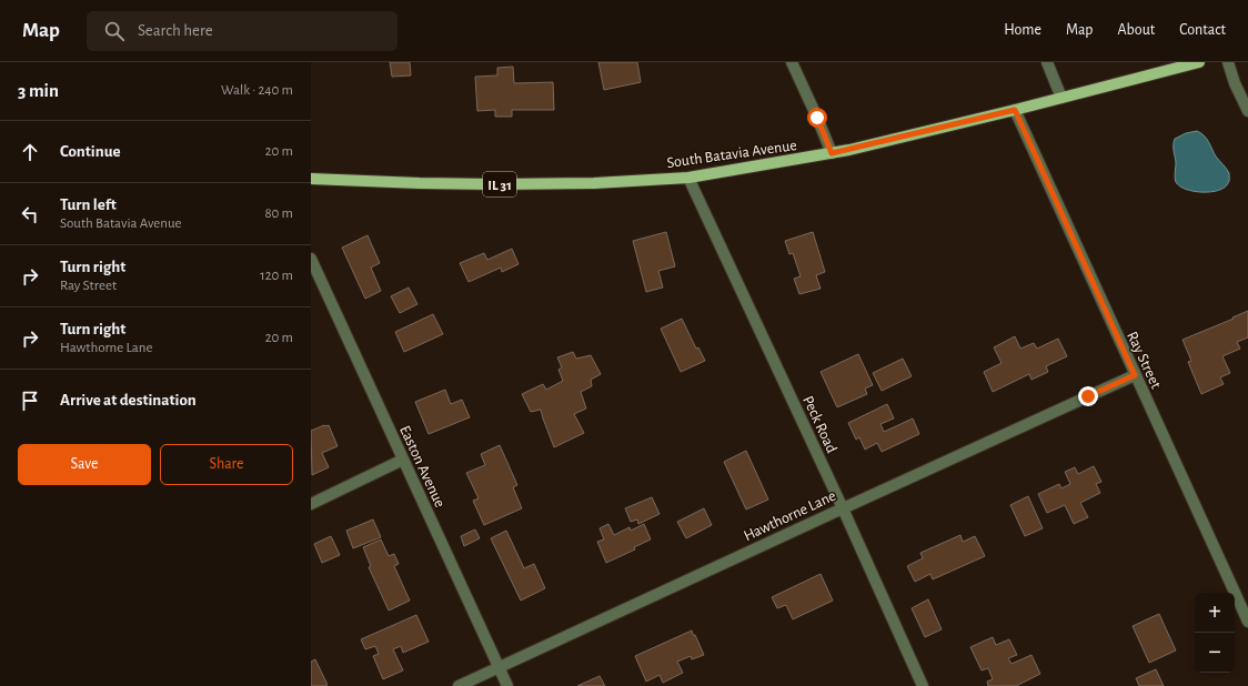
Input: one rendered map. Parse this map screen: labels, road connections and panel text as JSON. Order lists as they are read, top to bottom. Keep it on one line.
{"streets":{"main road":["South Batavia Avenue","IL 31"],"street":["Ray Street","Peck Road","Easton Avenue","Hawthorne Lane"]},"crossings":[["South Batavia Avenue","Ray Street"],["South Batavia Avenue","Peck Road"],["Ray Street","Hawthorne Lane"],["Peck Road","Hawthorne Lane"],["Easton Avenue","Hawthorne Lane"]],"page":{"header":"Map","search":"Search here","nav":["Home","Map","About","Contact"],"heading":["3 min","Walk · 240 m"],"list":[["Continue","20 m"],["Turn left","South Batavia Avenue","80 m"],["Turn right","Ray Street","120 m"],["Turn right","Hawthorne Lane","20 m"],"Arrive at destination"],"buttons":["Save","Share"],"map_buttons":["+","−"]}}
